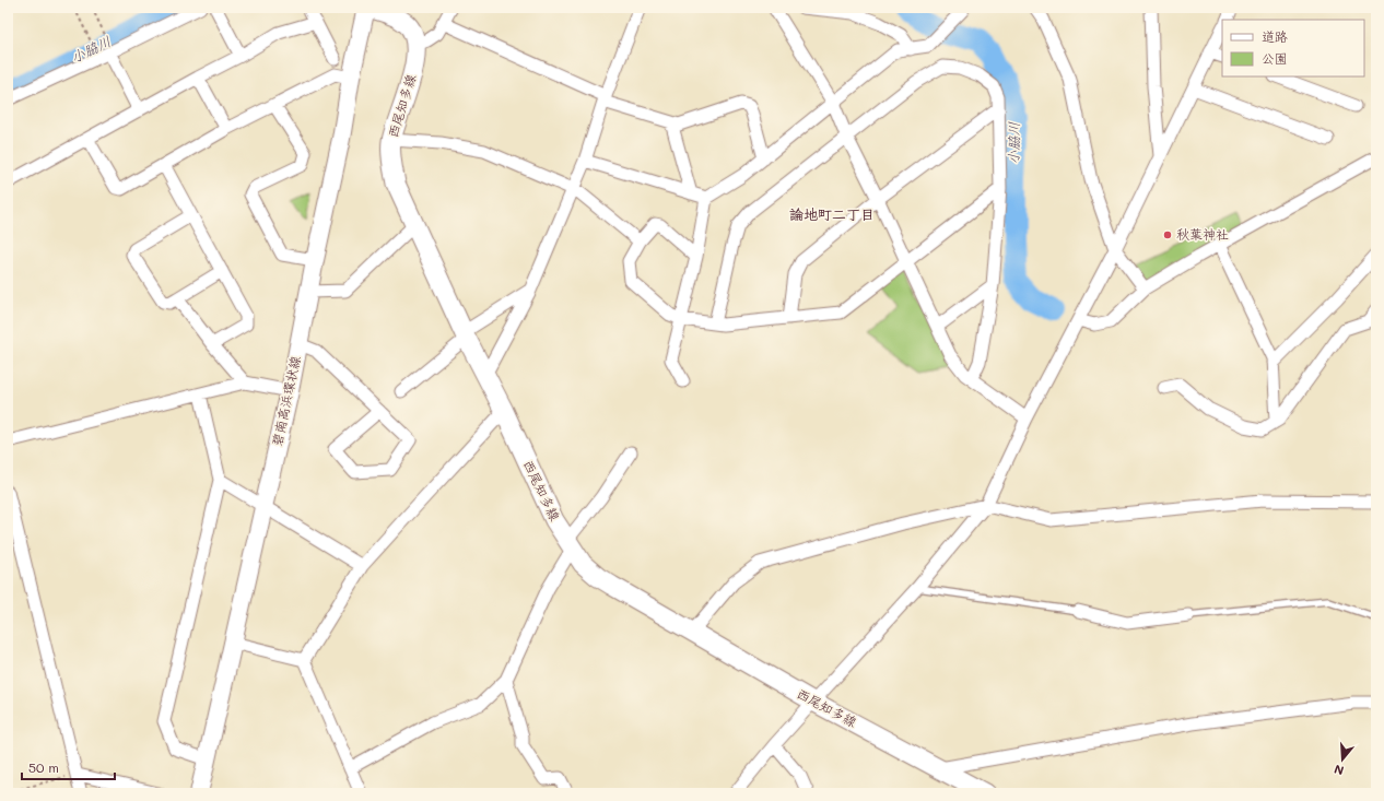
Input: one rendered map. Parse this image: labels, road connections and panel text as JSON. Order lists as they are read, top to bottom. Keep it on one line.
{"streets":{"main road":["西尾知多線","碧南高浜環状線"]},"crossings":[["西尾知多線","碧南高浜環状線"]],"districts":["論地町二丁目"],"water":["小脇川"],"places":["秋葉神社"],"legend":["道路","公園"],"scale_bar":"50 m","north":"bottom"}
